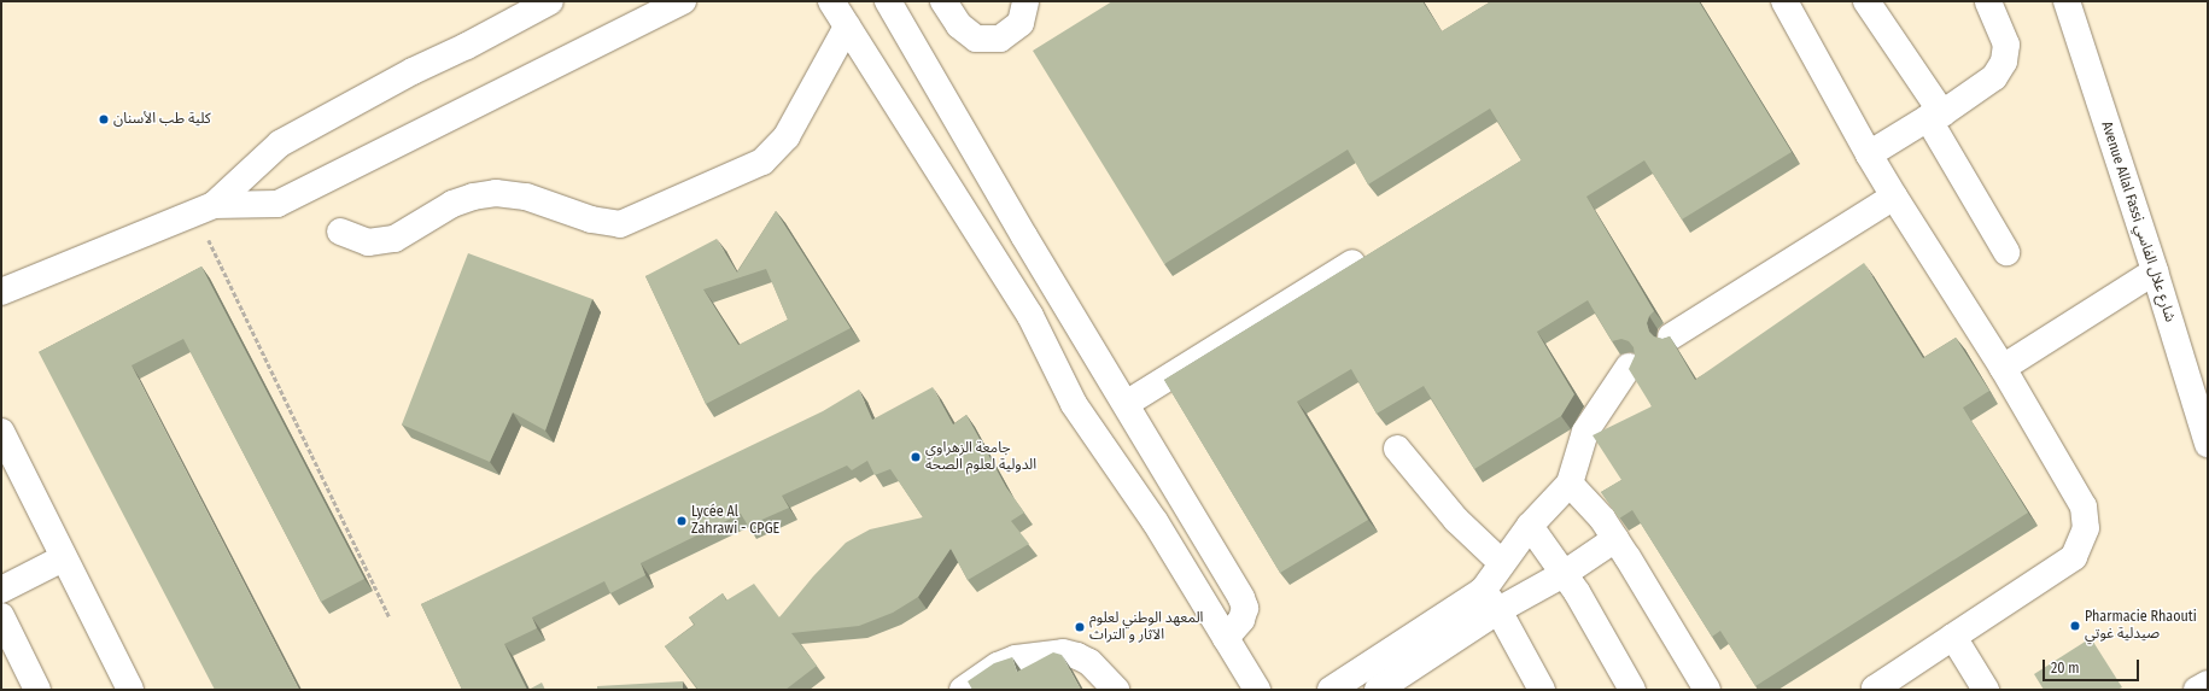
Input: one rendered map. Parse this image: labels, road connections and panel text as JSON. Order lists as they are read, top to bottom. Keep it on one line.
{"streets":{"street":["Avenue Allal Fassi شارع علال الفاسي"]},"places":["كلية طب الأسنان","جامعة الزهراوي الدولية لعلوم الصحة","Lycée Al Zahrawi - CPGE","Pharmacie Rhaouti صيدلية غوتي","المعهد الوطني لعلوم الآثار و التراث"],"scale_bar":"20 m"}
